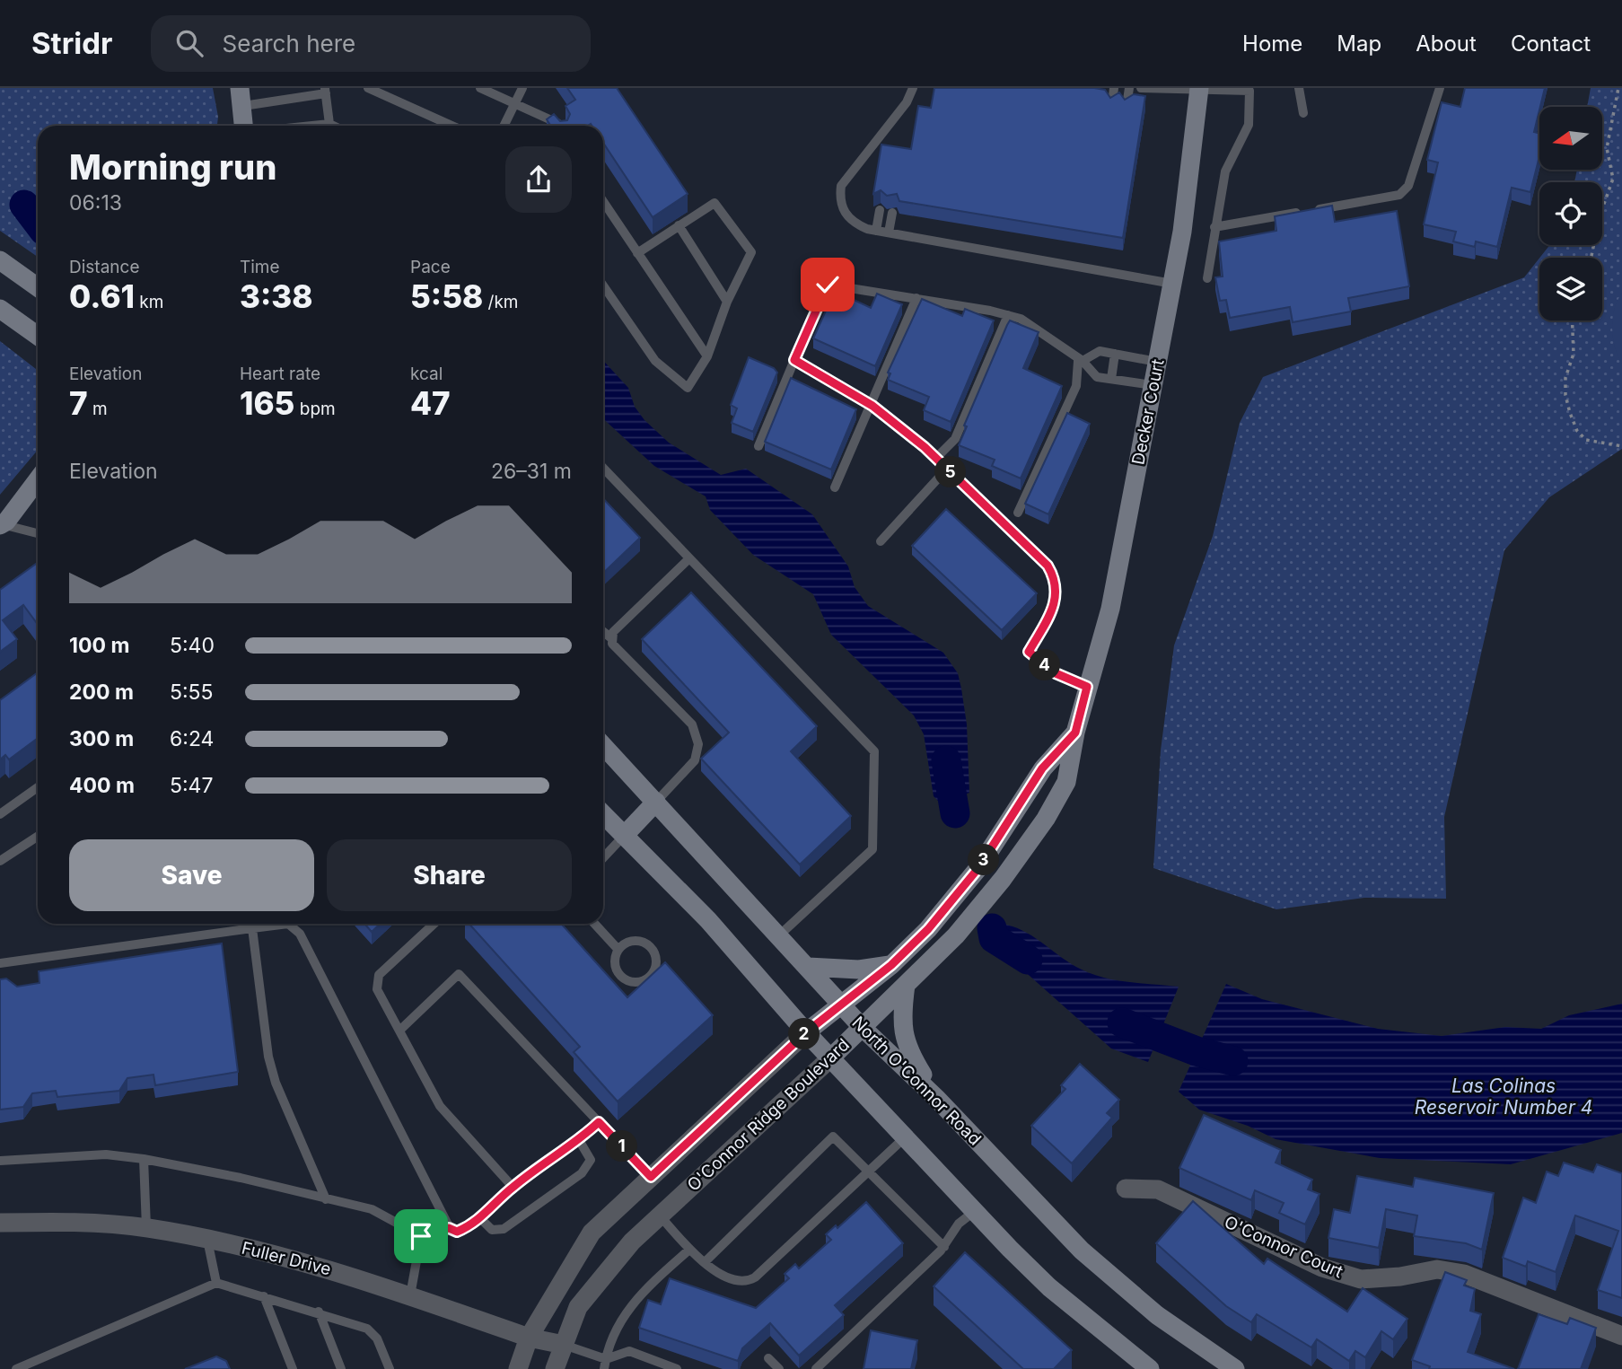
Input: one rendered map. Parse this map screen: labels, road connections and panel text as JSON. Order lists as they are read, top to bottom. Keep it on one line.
{"streets":{"main road":["Decker Court","North O'Connor Road","O'Connor Ridge Boulevard"],"street":["O'Connor Court","Fuller Drive"]},"crossings":[["Decker Court","O'Connor Ridge Boulevard"],["North O'Connor Road","O'Connor Ridge Boulevard"],["O'Connor Ridge Boulevard","Fuller Drive"]],"water":["Las Colinas Reservoir Number 4"],"north":"left","page":{"header":"Stridr","search":"Search here","nav":["Home","Map","About","Contact"],"heading":["Morning run","06:13"],"stats":[["Distance","0.61 km"],["Time","3:38"],["Pace","5:58 /km"],["Elevation","7 m"],["Heart rate","165 bpm"],["kcal","47"]],"chart":["Elevation","26–31 m"],"pins":["5","4","3","2","1"],"list":[{"name":"100 m","note":"5:40"},{"name":"200 m","note":"5:55"},{"name":"300 m","note":"6:24"},{"name":"400 m","note":"5:47"}],"buttons":["Save","Share"]}}
